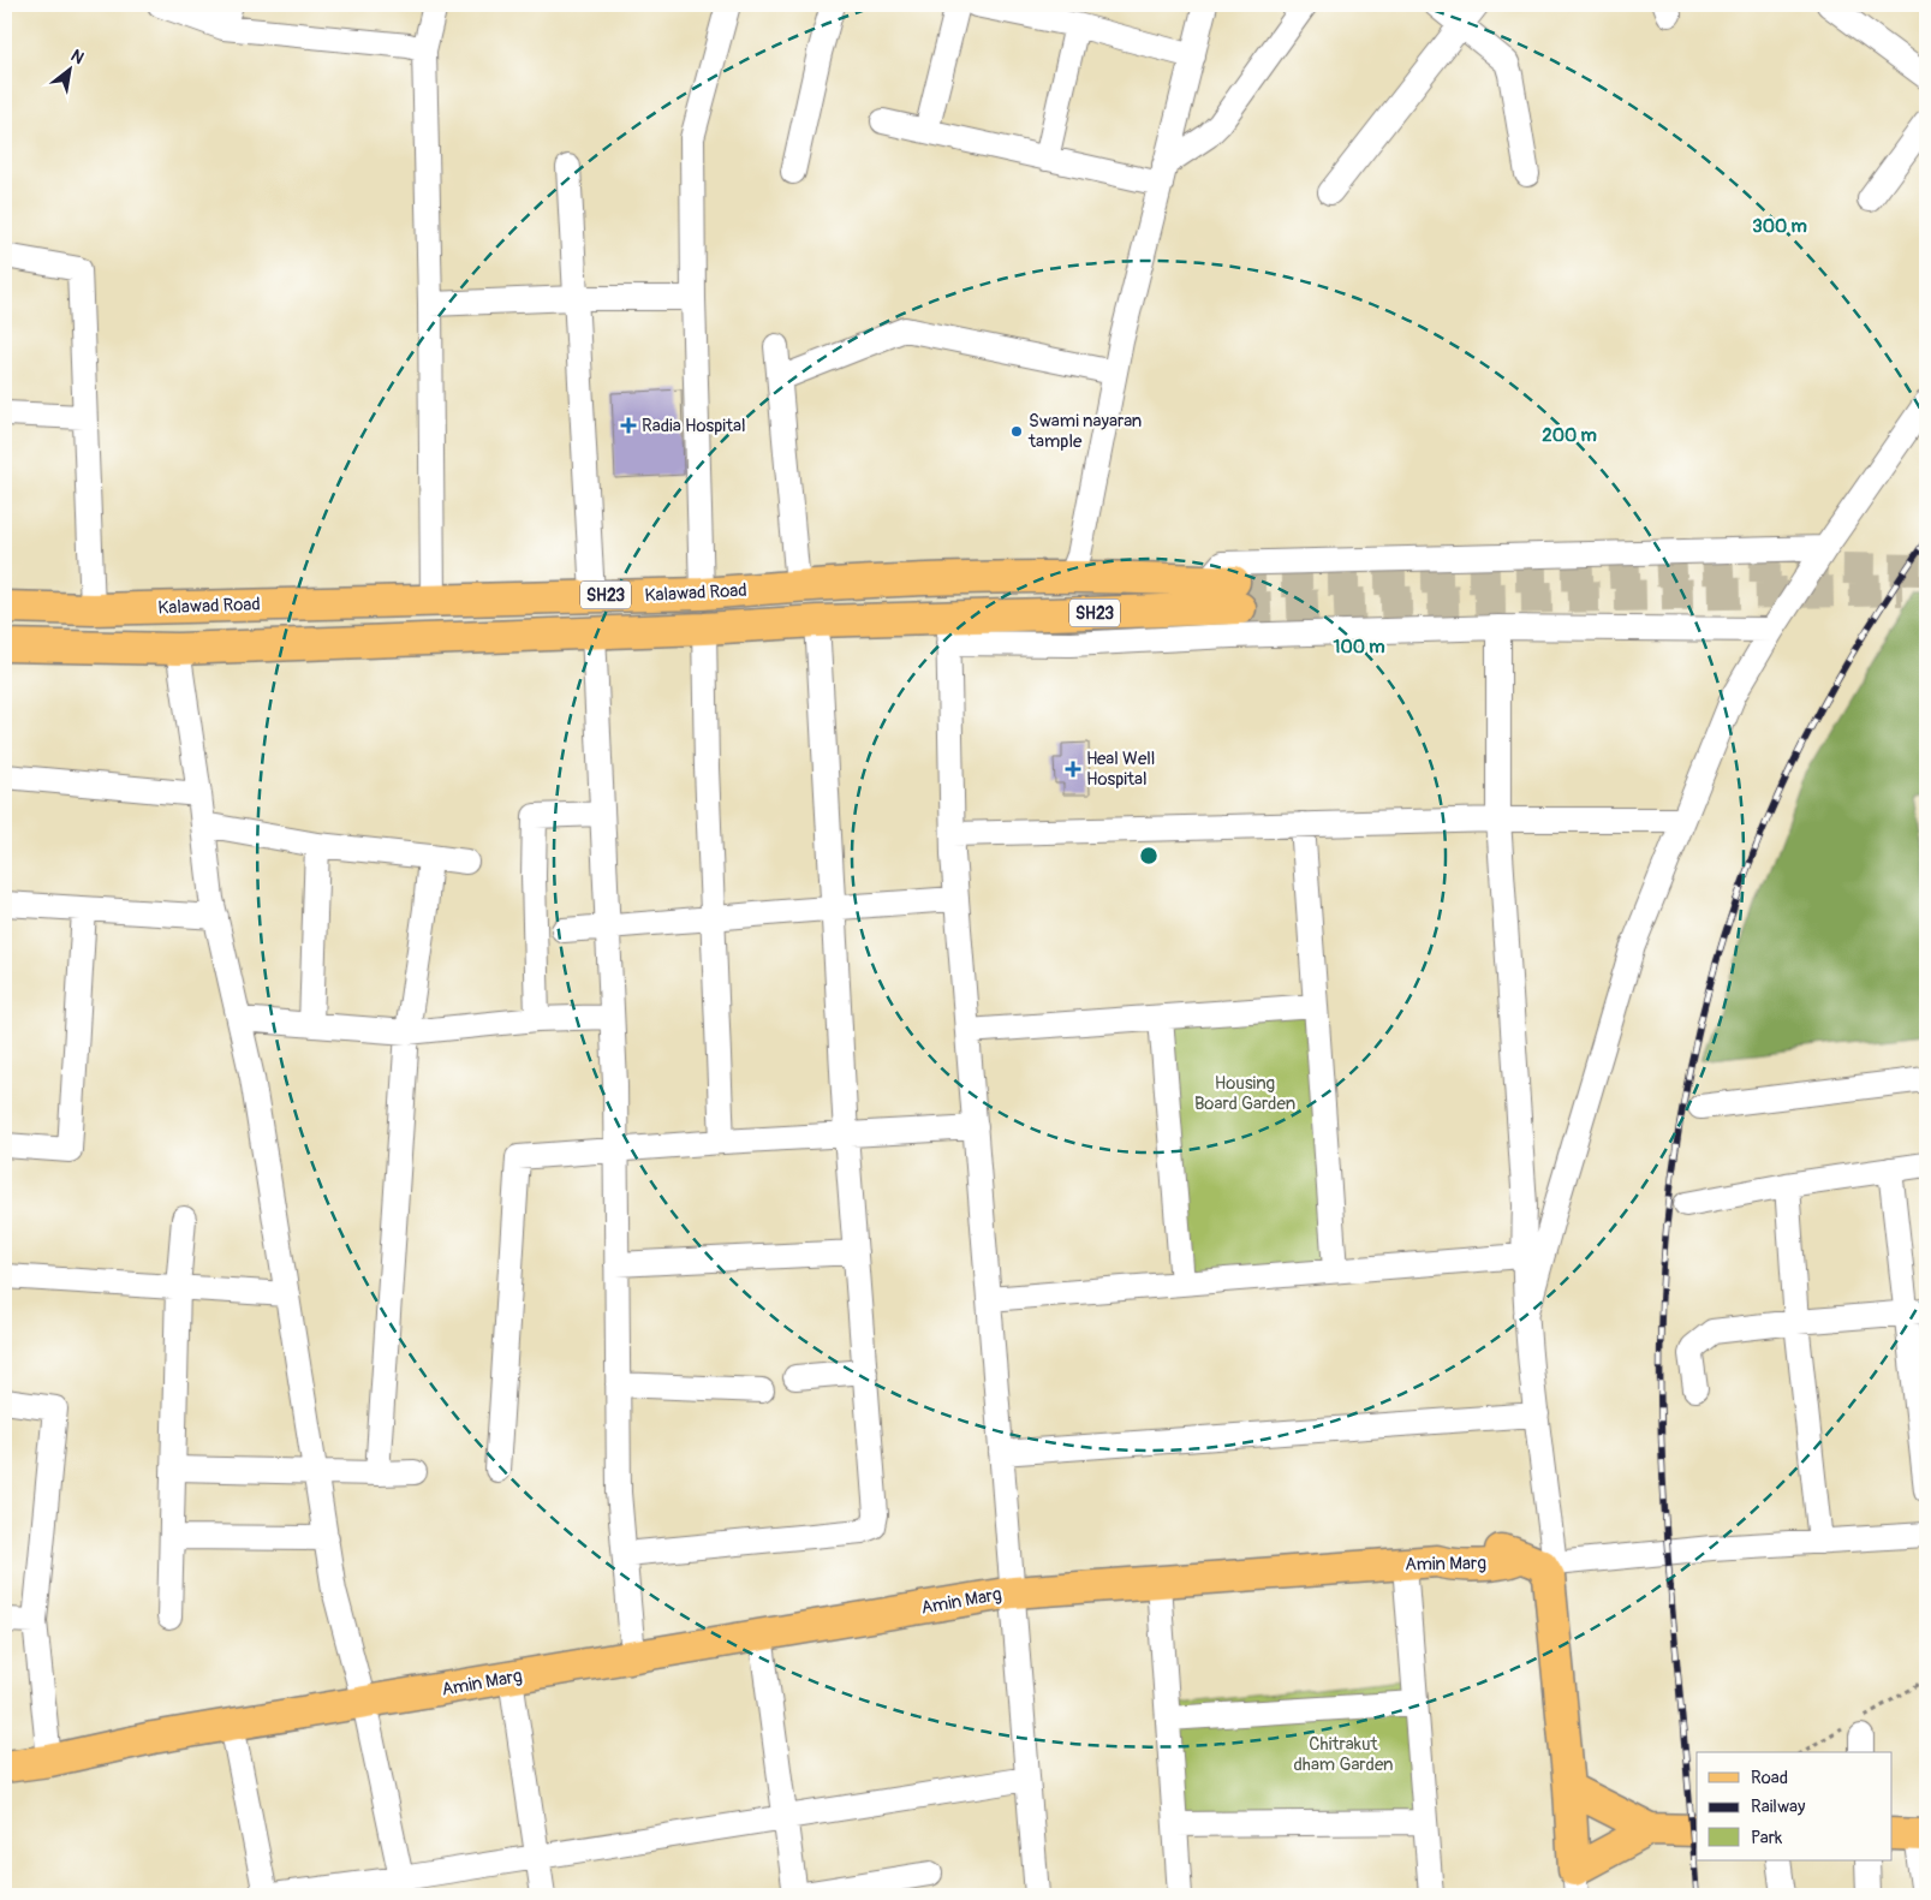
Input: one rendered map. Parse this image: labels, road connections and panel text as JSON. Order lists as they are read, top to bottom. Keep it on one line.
{"streets":{"main road":["Kalawad Road","SH23","Amin Marg"]},"crossings":[["Kalawad Road","SH23"]],"parks":["Housing Board Garden","Chitrakut dham Garden"],"places":{"health":["Radia Hospital","Heal Well Hospital"],"other":["Swami nayaran tample"]},"legend":["Road","Railway","Park"],"north":"top right","rings":["300 m","200 m","100 m"]}
